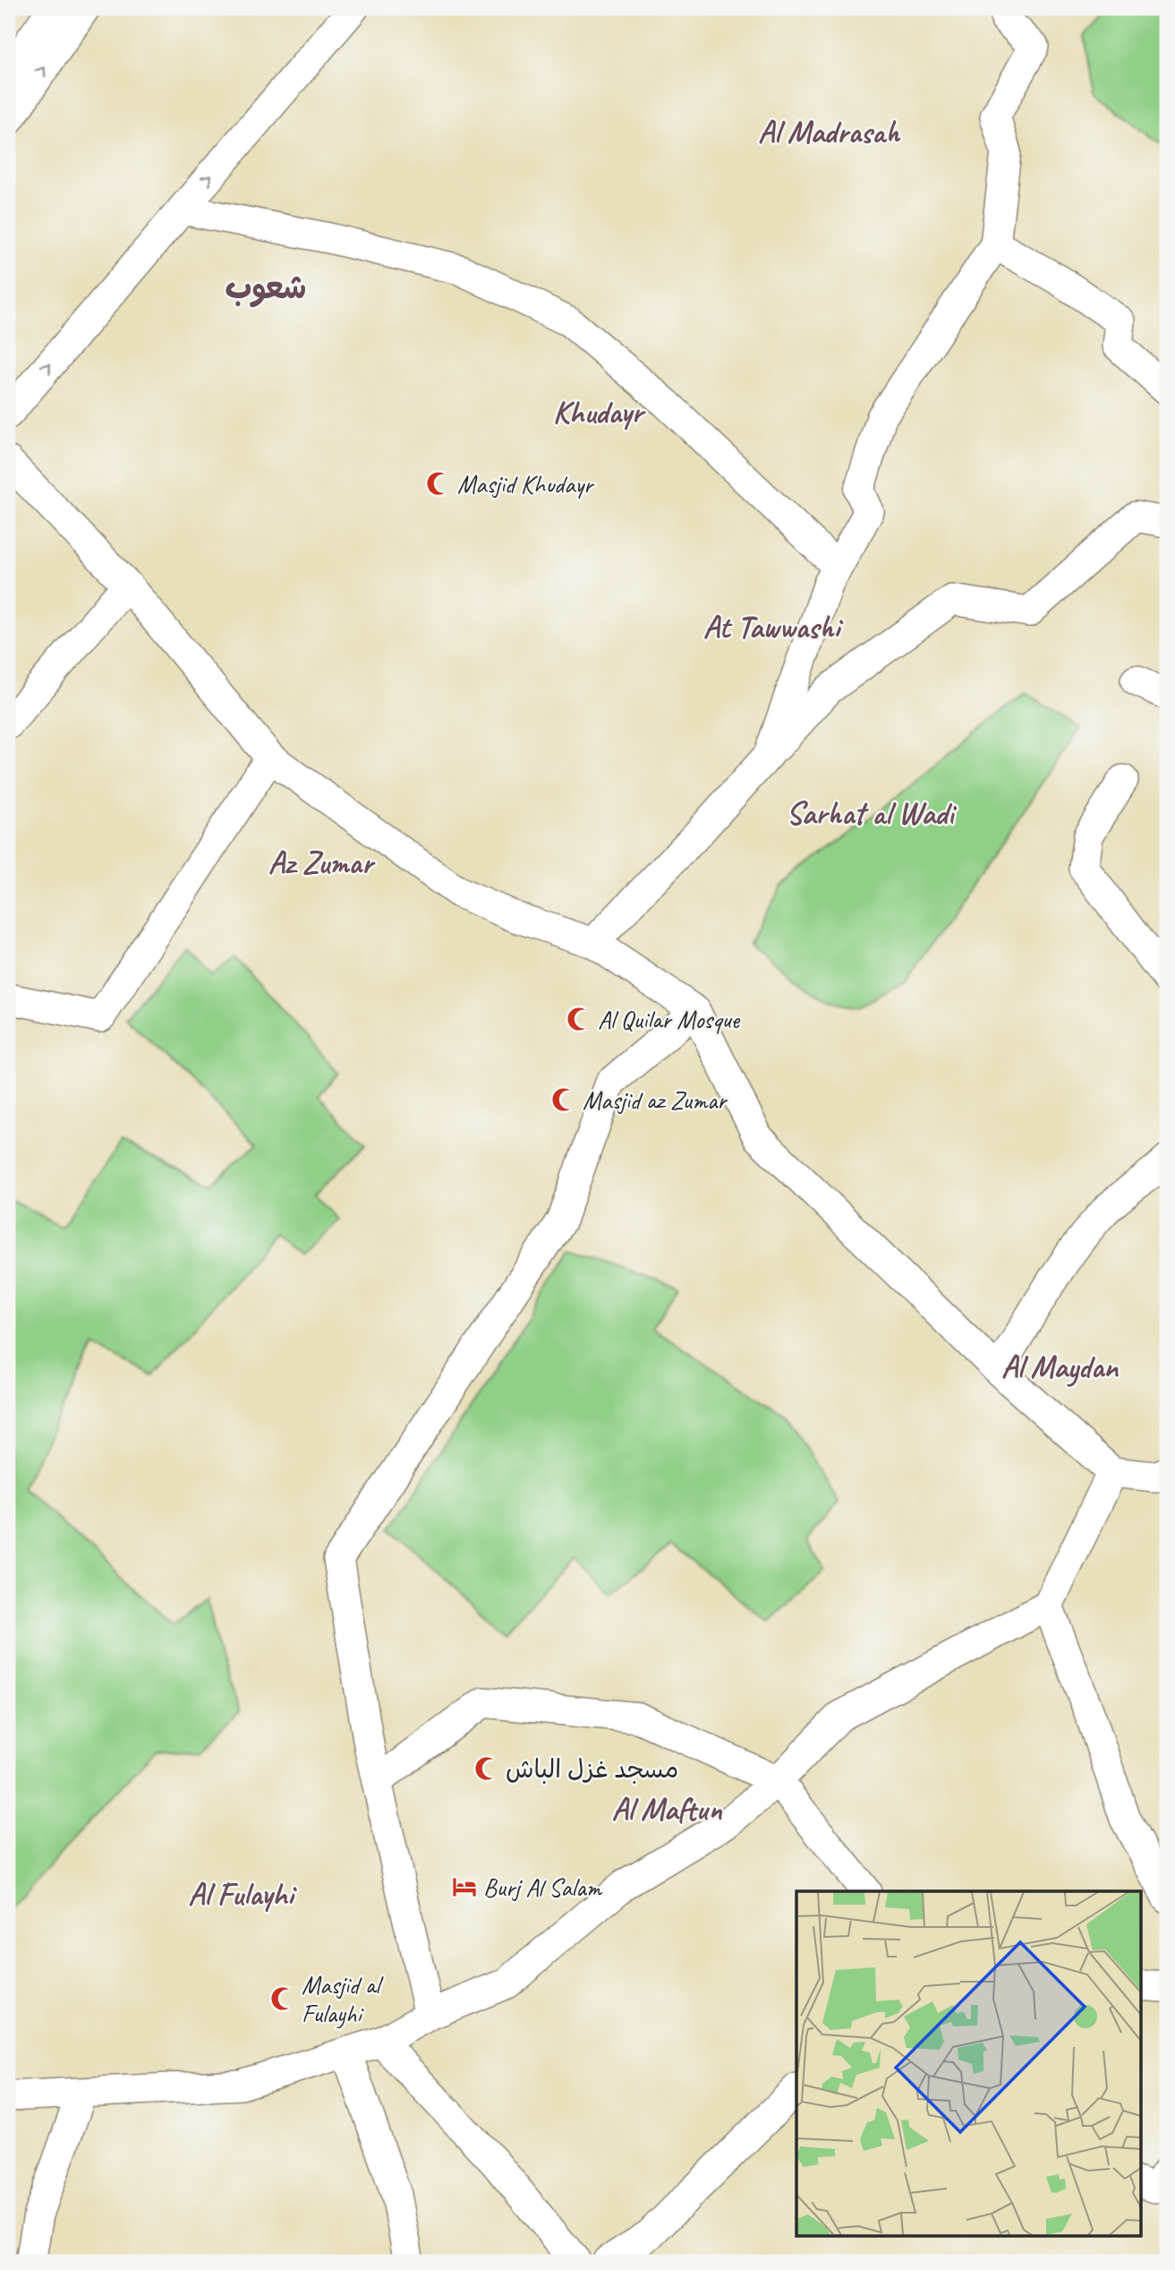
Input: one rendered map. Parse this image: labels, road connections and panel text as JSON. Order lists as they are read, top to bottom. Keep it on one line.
{"districts":["Al Madrasah","شعوب","Khudayr","At Tawwashi","Sarhat al Wadi","Az Zumar","Al Maydan","Al Maftun","Al Fulayhi"],"places":{"mosque":["Masjid Khudayr","Al Quilar Mosque","Masjid az Zumar","مسجد غزل الباش","Masjid al Fulayhi"],"hotel":["Burj Al Salam"]}}
